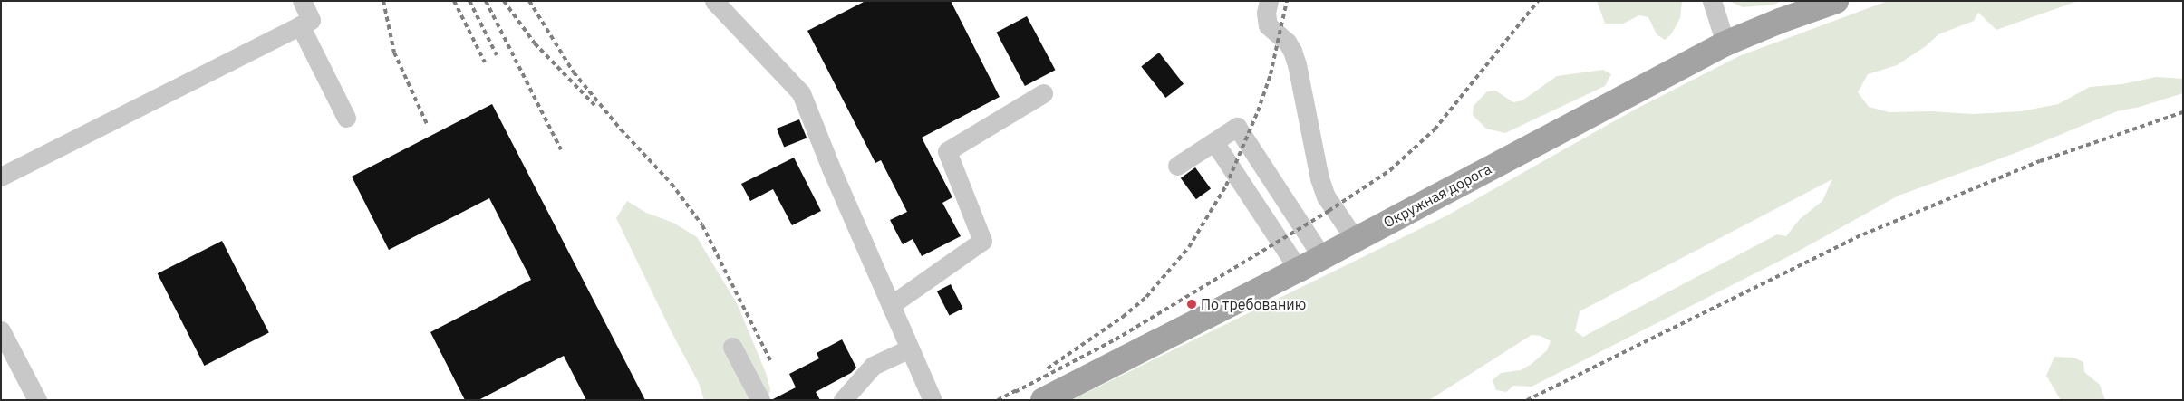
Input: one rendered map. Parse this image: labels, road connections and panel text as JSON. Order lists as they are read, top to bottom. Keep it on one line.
{"streets":{"main road":["Окружная дорога"]},"places":["По требованию"]}
